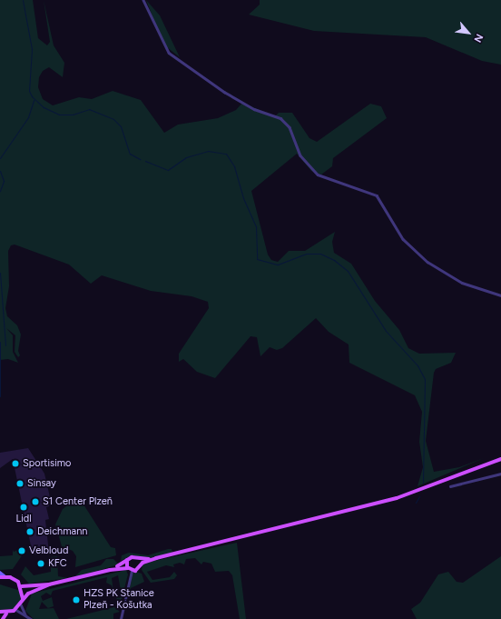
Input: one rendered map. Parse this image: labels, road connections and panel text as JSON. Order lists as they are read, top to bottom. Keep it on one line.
{"places":["Sportisimo","Sinsay","S1 Center Plzeň","Lidl","Deichmann","Velbloud","KFC","HZS PK Stanice Plzeň - Košutka"],"north":"bottom right"}
